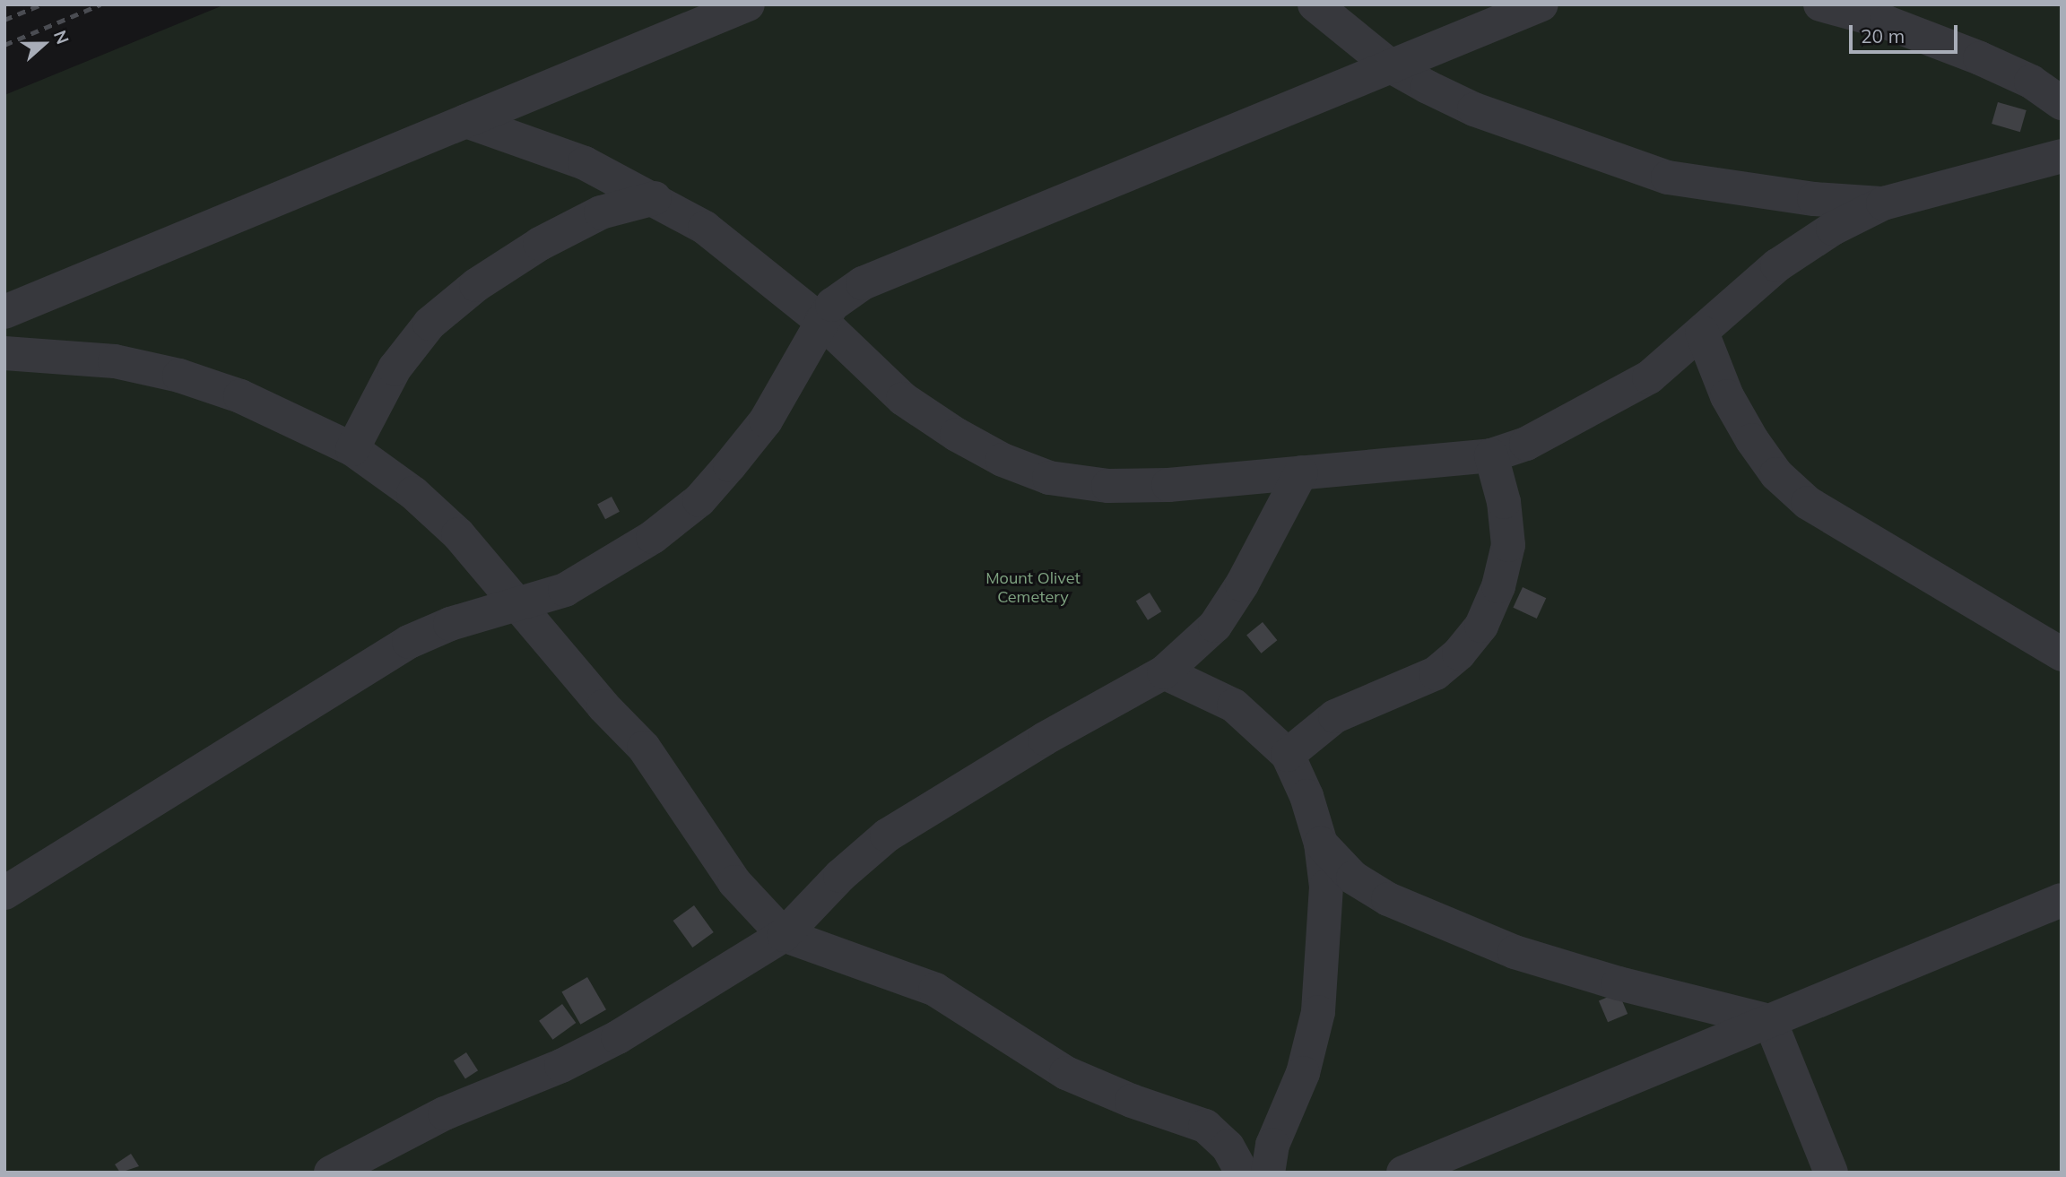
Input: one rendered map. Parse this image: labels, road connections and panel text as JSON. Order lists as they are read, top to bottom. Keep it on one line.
{"parks":["Mount Olivet Cemetery"],"scale_bar":"20 m","north":"right"}
